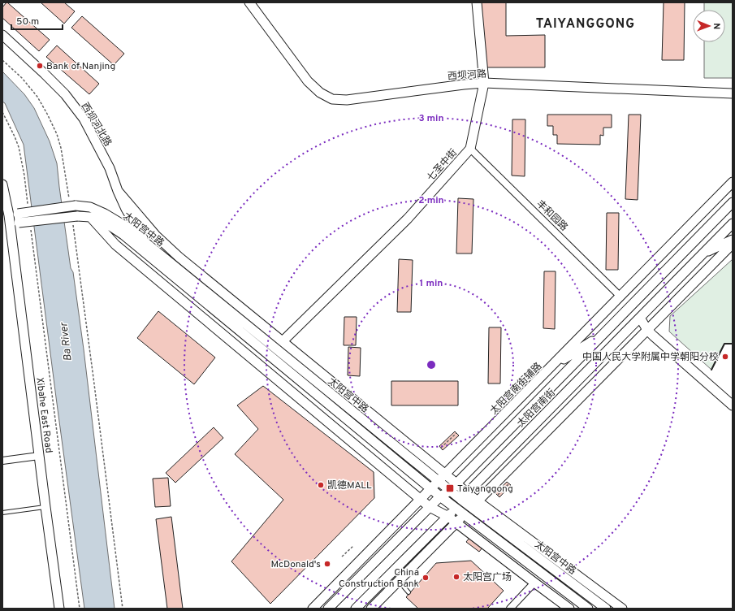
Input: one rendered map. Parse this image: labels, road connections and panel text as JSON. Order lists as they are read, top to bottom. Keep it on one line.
{"streets":{"street":["西坝河路","西坝河北路","七圣中街","丰和园路","太阳宫中路","太阳宫南街辅路","太阳宫南街","Xibahe East Road"]},"crossings":[["西坝河路","七圣中街"],["西坝河北路","太阳宫中路"],["七圣中街","丰和园路"],["七圣中街","太阳宫中路"],["丰和园路","太阳宫南街辅路"],["太阳宫中路","太阳宫南街辅路"],["太阳宫中路","太阳宫南街"],["太阳宫中路","Xibahe East Road"]],"districts":["TAIYANGGONG"],"water":["Ba River"],"places":{"other":["Bank of Nanjing","中国人民大学附属中学朝阳分校","凯德MALL","McDonald's","太阳宫广场","China Construction Bank"],"transit":["Taiyanggong"]},"scale_bar":"50 m","north":"right","rings":["3 min","2 min","1 min"]}
